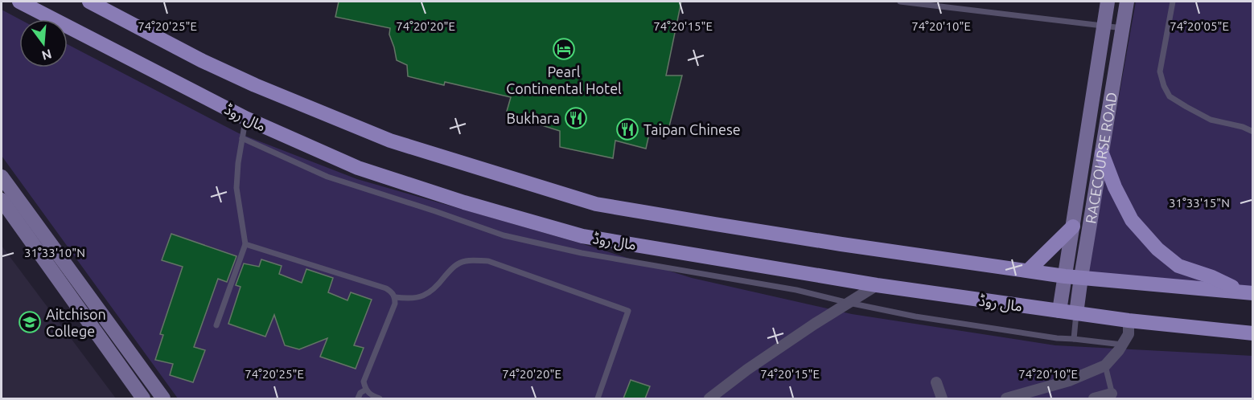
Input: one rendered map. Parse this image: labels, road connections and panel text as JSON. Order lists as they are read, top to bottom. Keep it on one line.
{"streets":{"main road":["مال روڈ","RACECOURSE ROAD"]},"crossings":[["مال روڈ","RACECOURSE ROAD"]],"places":{"hotel":["Pearl Continental Hotel"],"restaurant":["Bukhara","Taipan Chinese"],"school or university":["Aitchison College"]},"north":"bottom","coordinates":["74°20'25\"E","74°20'20\"E","74°20'15\"E","74°20'10\"E","74°20'05\"E","31°33'15\"N","31°33'10\"N"]}
